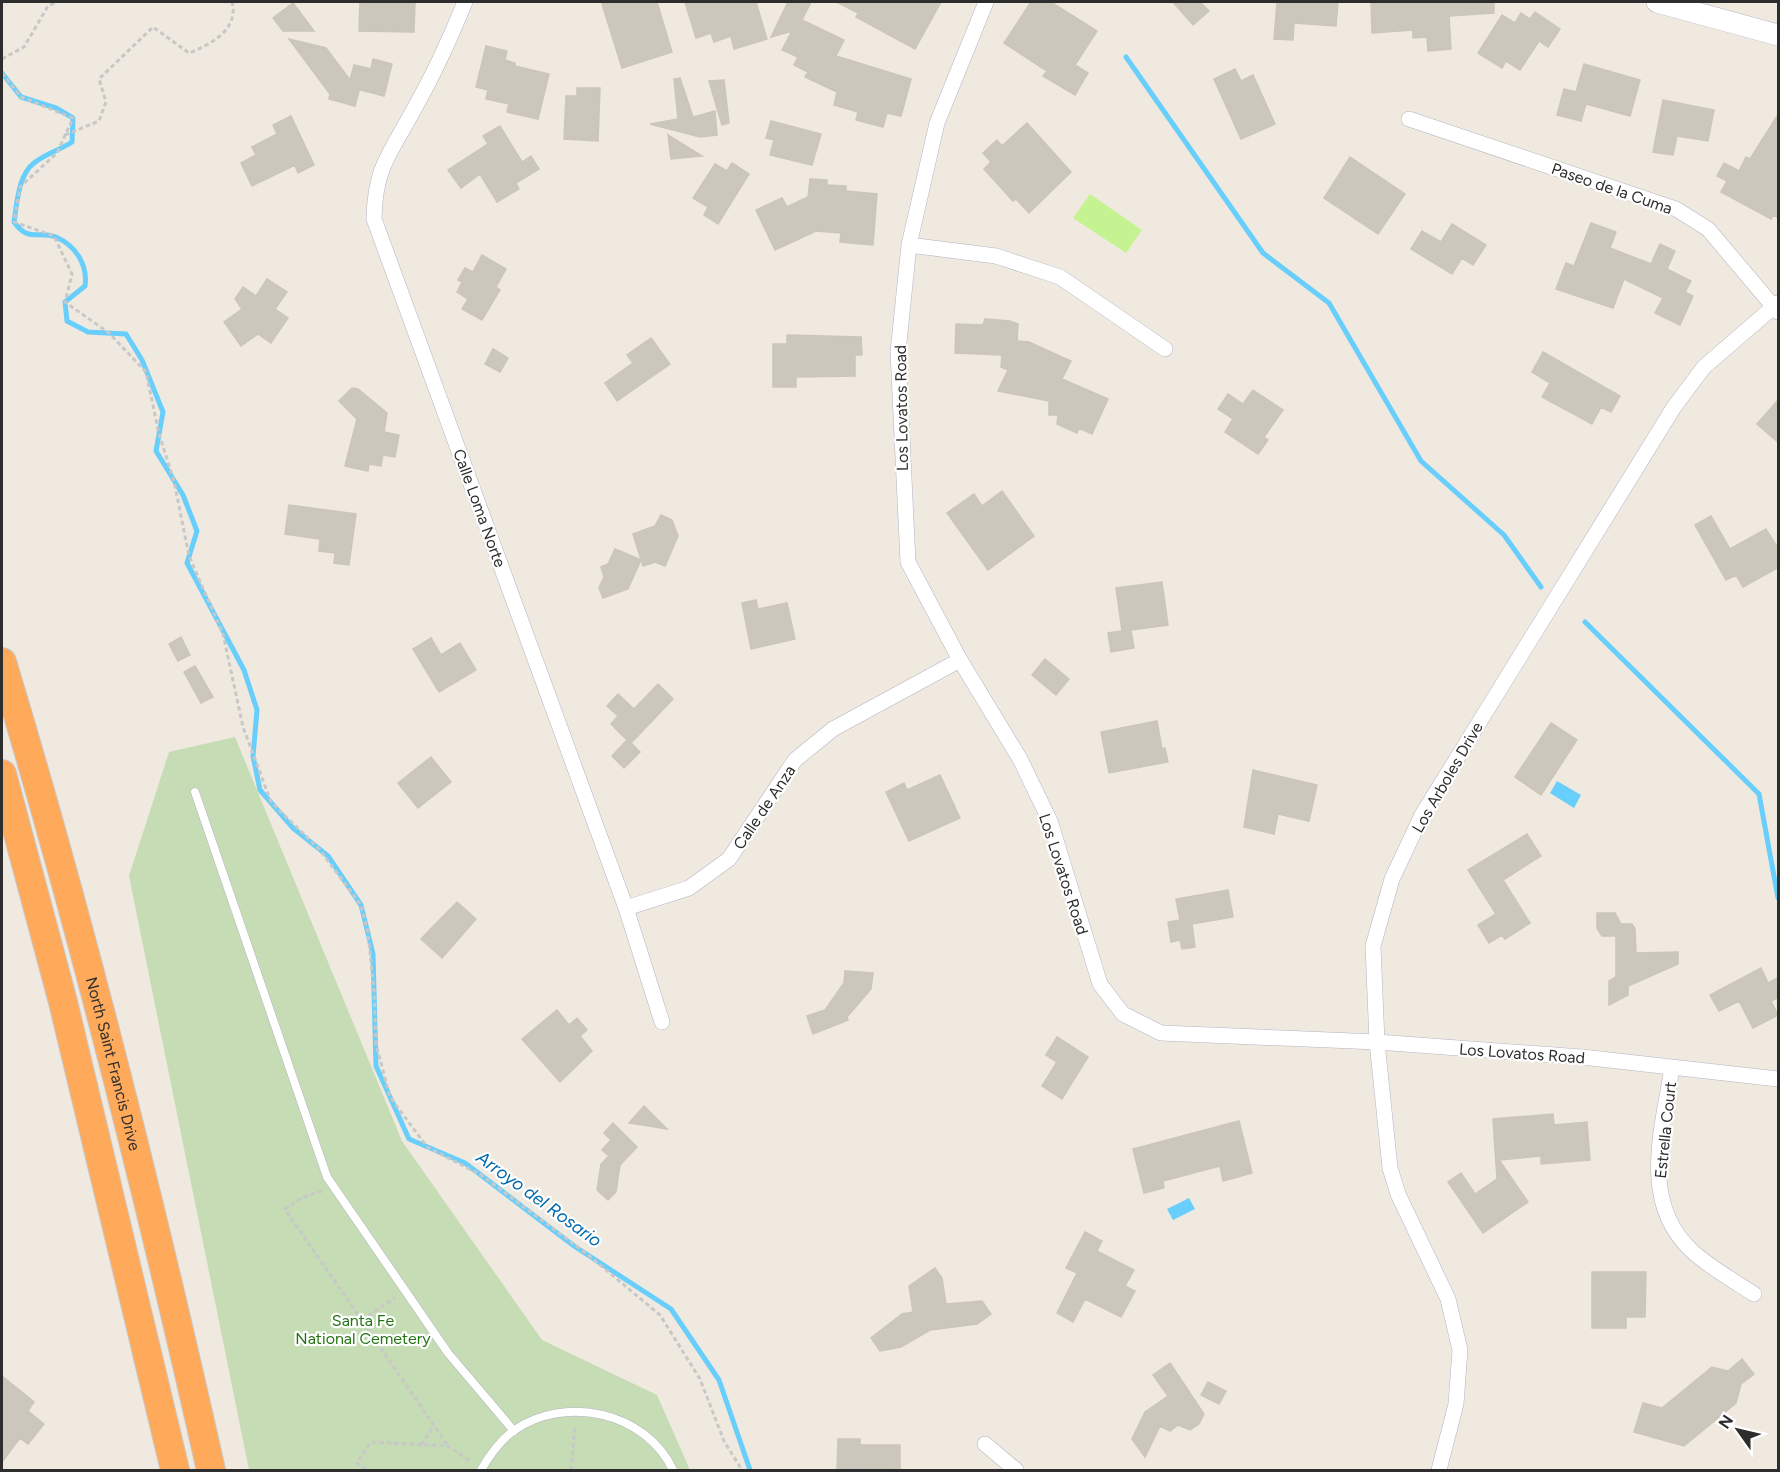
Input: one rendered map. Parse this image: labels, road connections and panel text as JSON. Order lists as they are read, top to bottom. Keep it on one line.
{"streets":{"highway":["North Saint Francis Drive"],"street":["Paseo de la Cuma","Los Lovatos Road","Calle Loma Norte","Los Arboles Drive","Calle de Anza","Estrella Court"]},"crossings":[["Paseo de la Cuma","Los Arboles Drive"],["Los Lovatos Road","Los Arboles Drive"],["Los Lovatos Road","Calle de Anza"],["Los Lovatos Road","Estrella Court"],["Calle Loma Norte","Calle de Anza"]],"water":["Arroyo del Rosario"],"parks":["Santa Fe National Cemetery"],"north":"top left"}
